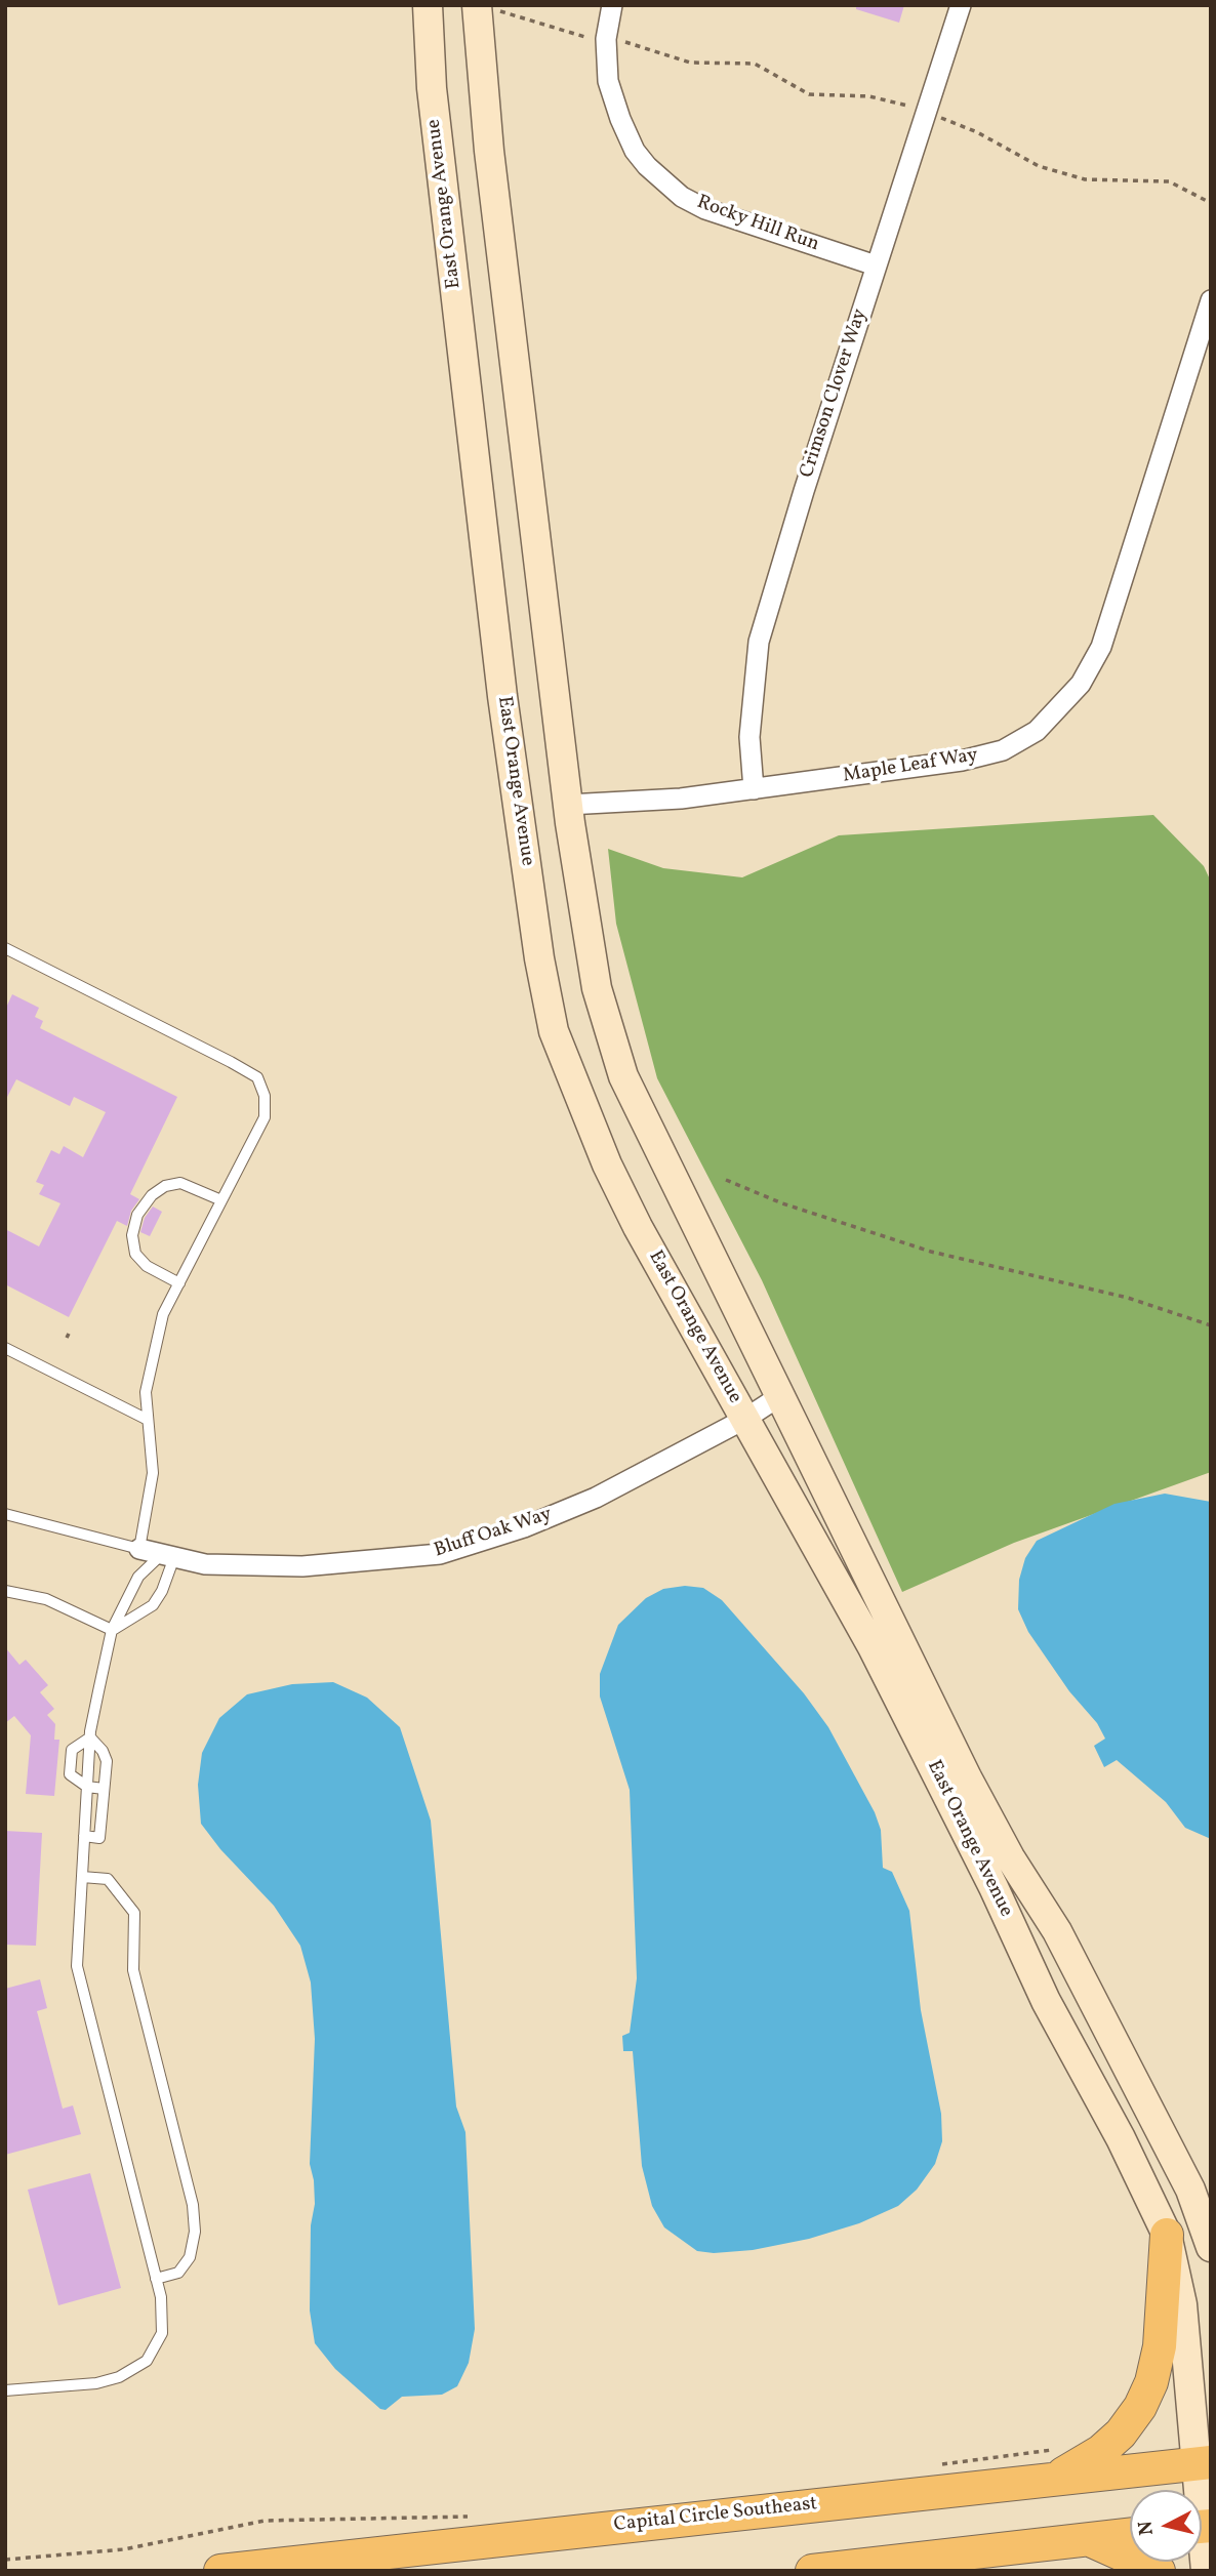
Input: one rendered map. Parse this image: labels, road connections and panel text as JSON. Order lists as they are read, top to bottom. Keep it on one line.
{"streets":{"main road":["Capital Circle Southeast"],"street":["East Orange Avenue","Rocky Hill Run","Crimson Clover Way","Maple Leaf Way","Bluff Oak Way"]},"crossings":[["East Orange Avenue","Maple Leaf Way"],["East Orange Avenue","Bluff Oak Way"],["East Orange Avenue","Capital Circle Southeast"],["Rocky Hill Run","Crimson Clover Way"],["Crimson Clover Way","Maple Leaf Way"]],"north":"left"}
